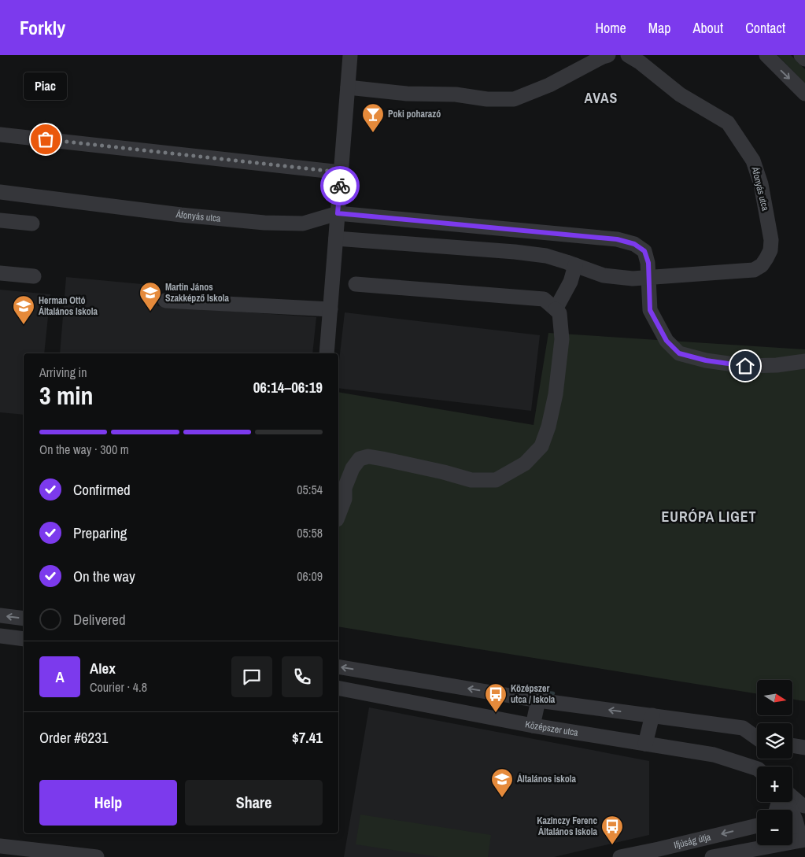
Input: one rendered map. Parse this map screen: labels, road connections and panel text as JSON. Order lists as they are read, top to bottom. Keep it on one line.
{"streets":{"street":["Áfonyás utca","Középszer utca","Ifjúság útja"]},"districts":["AVAS","EURÓPA LIGET"],"places":{"bar":["Poki poharazó"],"other":["Piac"],"school or university":["Martin János Szakképző Iskola","Herman Ottó Általános Iskola","Általános iskola"],"bus stop":["Középszer utca / Iskola","Kazinczy Ferenc Általános Iskola"]},"north":"right","page":{"header":"Forkly","nav":["Home","Map","About","Contact"],"bubble":"Piac","heading":["3 min","Arriving in","06:14–06:19"],"panel":["Alex","Courier · 4.8","Order #6231","$7.41"],"bar":"On the way · 300 m","list":[["Confirmed","05:54"],["Preparing","05:58"],["On the way","06:09"],"Delivered"],"round":"A","map_buttons":["+","−"],"buttons":["Help","Share"]}}
